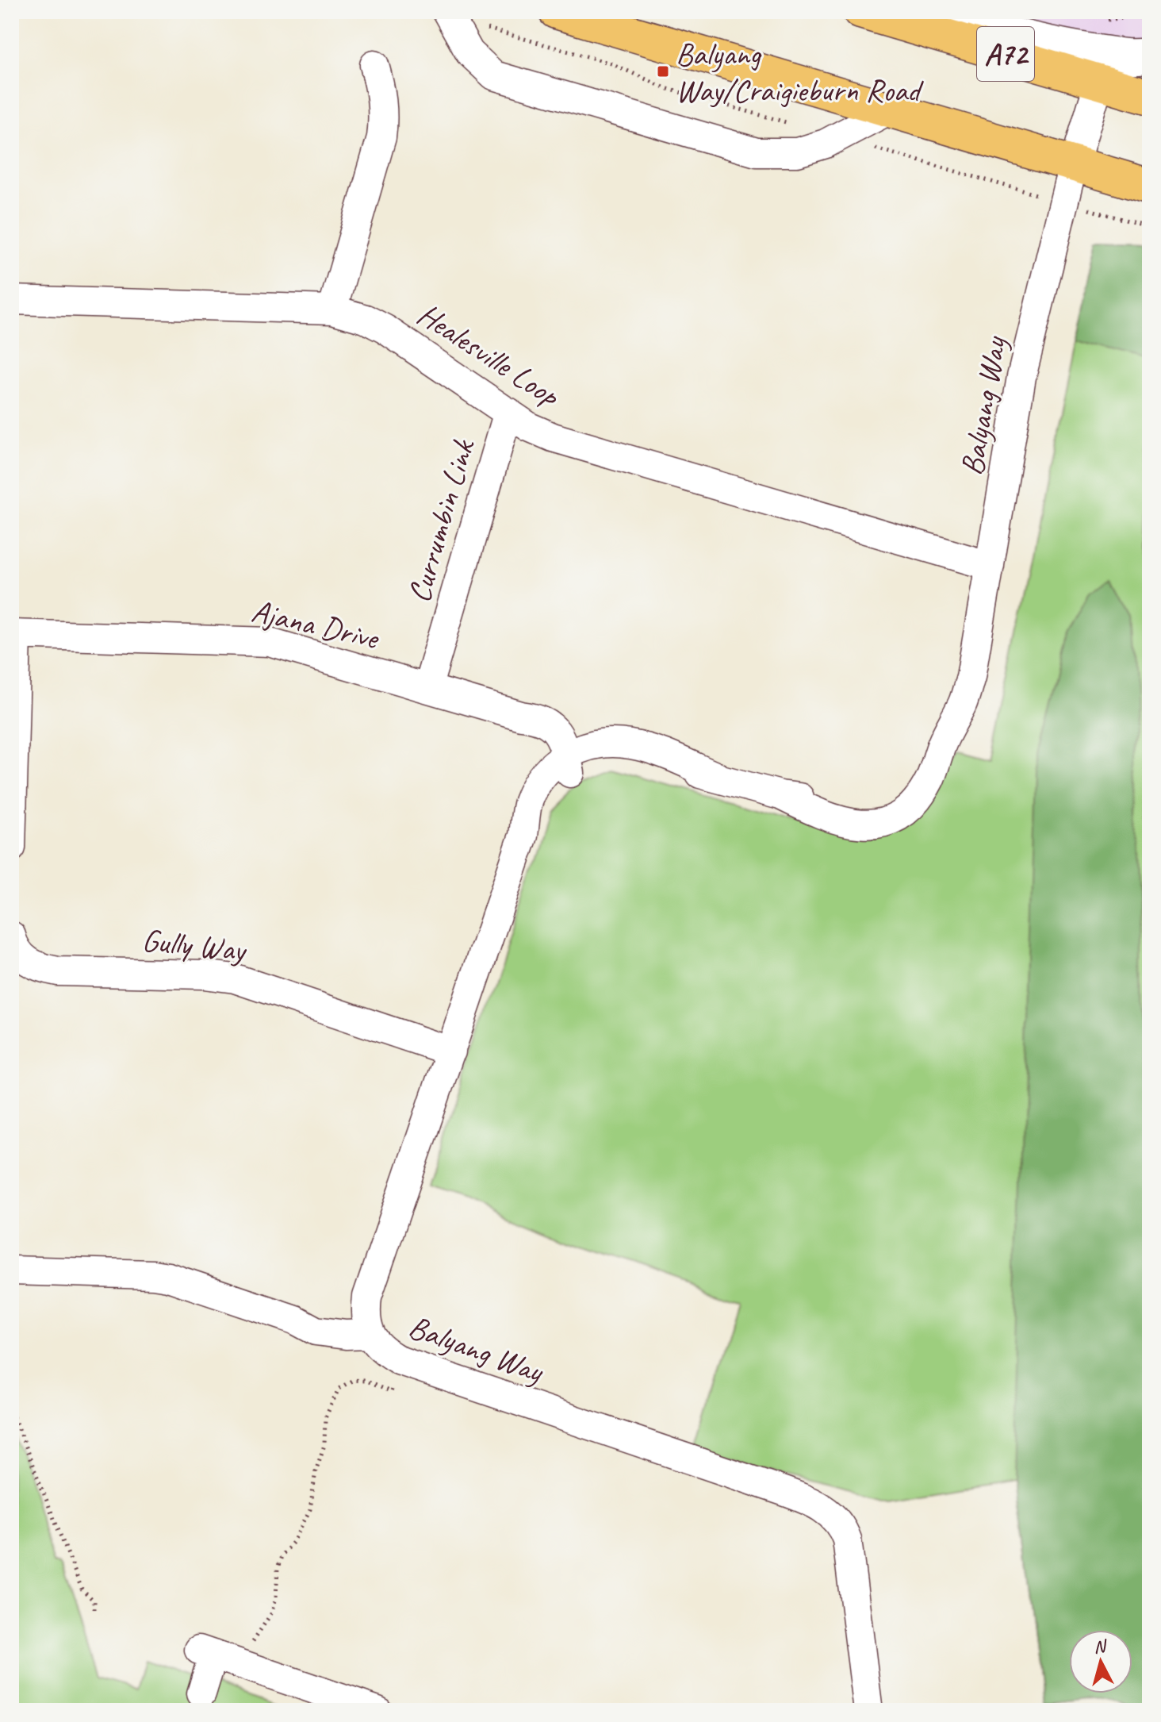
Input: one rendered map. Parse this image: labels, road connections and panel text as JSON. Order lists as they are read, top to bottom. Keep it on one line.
{"streets":{"main road":["A72"],"street":["Healesville Loop","Balyang Way","Currumbin Link","Ajana Drive","Gully Way"]},"crossings":[["A72","Balyang Way"],["Healesville Loop","Balyang Way"],["Healesville Loop","Currumbin Link"],["Balyang Way","Ajana Drive"],["Balyang Way","Gully Way"],["Currumbin Link","Ajana Drive"]],"places":{"transit":["Balyang Way/Craigieburn Road"]},"north":"top"}
